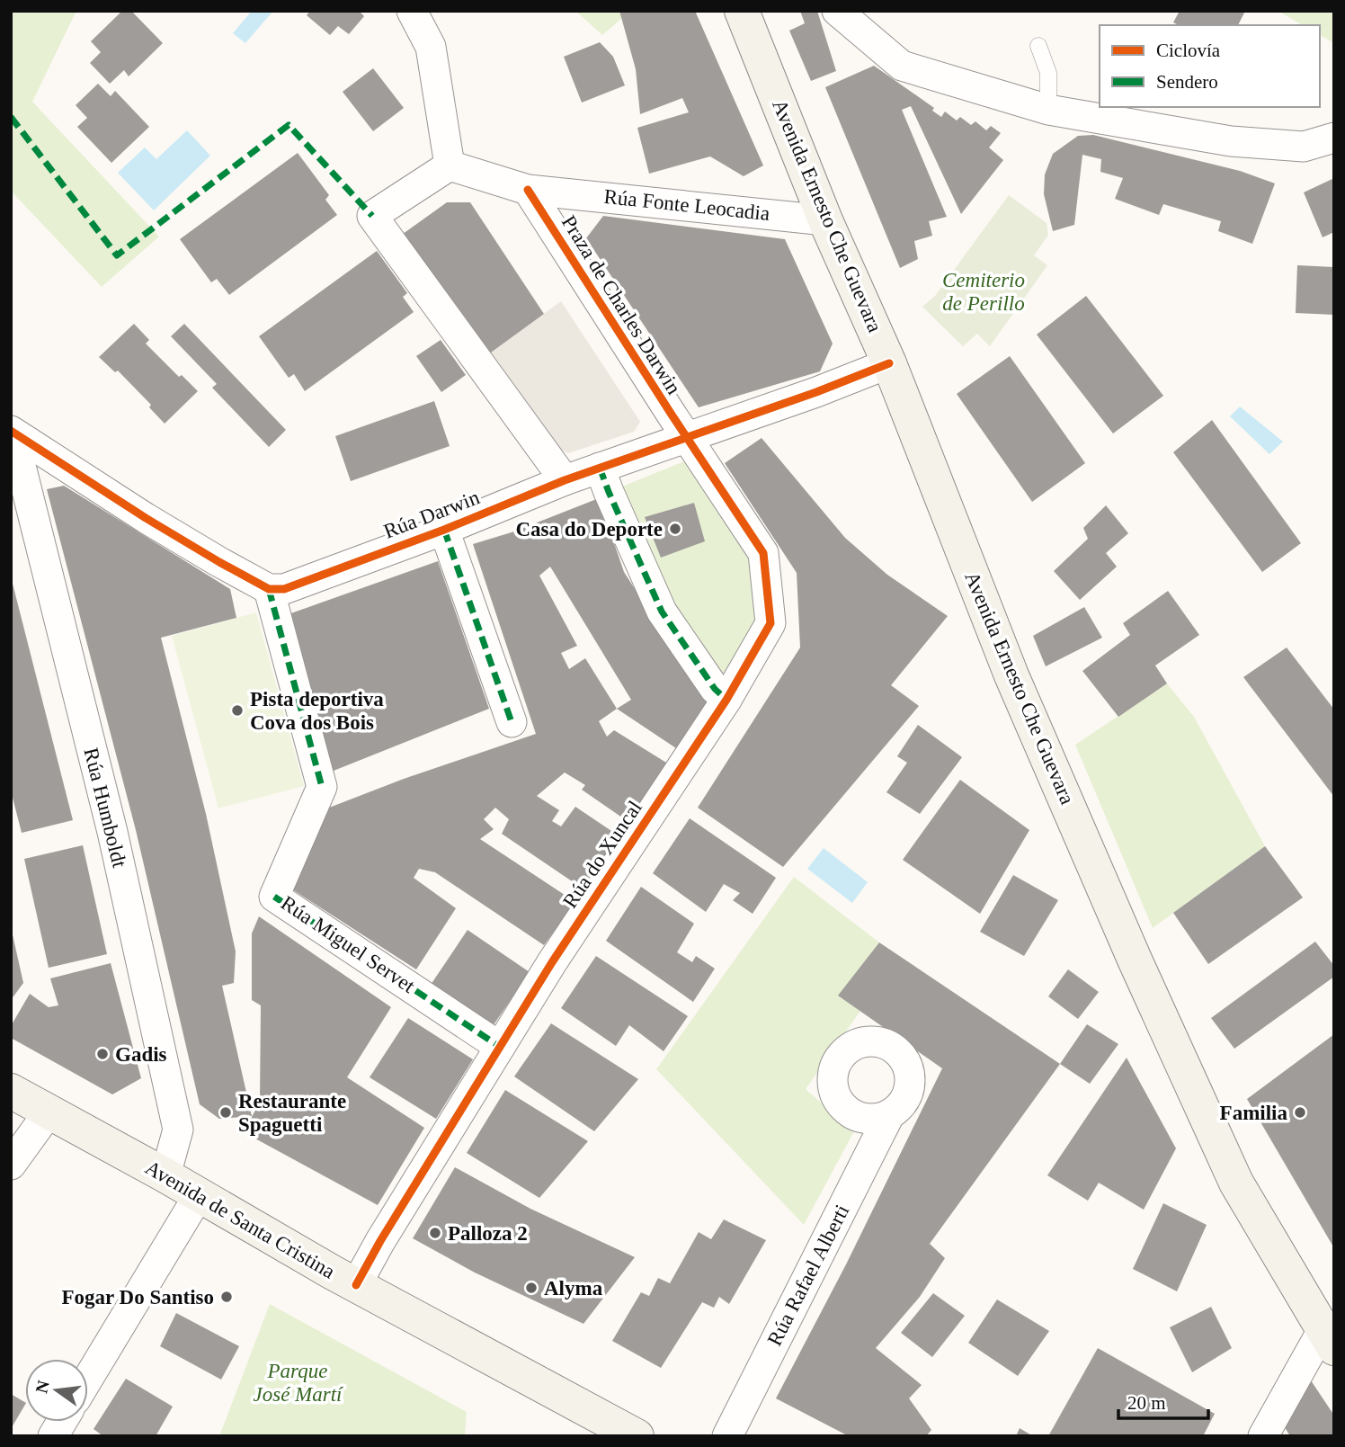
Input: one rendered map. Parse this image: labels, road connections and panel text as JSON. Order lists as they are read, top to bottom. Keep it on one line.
{"streets":{"main road":["Avenida Ernesto Che Guevara","Avenida de Santa Cristina"],"street":["Rúa Fonte Leocadia","Praza de Charles Darwin","Rúa Darwin","Rúa Humboldt","Rúa do Xuncal","Rúa Miguel Servet","Rúa Rafael Alberti"]},"crossings":[["Rúa Fonte Leocadia","Avenida Ernesto Che Guevara"],["Rúa Fonte Leocadia","Praza de Charles Darwin"],["Avenida Ernesto Che Guevara","Rúa Darwin"],["Praza de Charles Darwin","Rúa Darwin"],["Praza de Charles Darwin","Rúa do Xuncal"],["Rúa Darwin","Rúa do Xuncal"],["Rúa Darwin","Rúa Miguel Servet"],["Rúa Humboldt","Avenida de Santa Cristina"],["Rúa do Xuncal","Rúa Miguel Servet"],["Rúa do Xuncal","Avenida de Santa Cristina"]],"parks":["Cemiterio de Perillo","Parque José Martí"],"places":["Casa do Deporte","Pista deportiva Cova dos Bois","Gadis","Restaurante Spaguetti","Familia","Palloza 2","Alyma","Fogar Do Santiso"],"legend":["Ciclovía","Sendero"],"scale_bar":"20 m","north":"left"}
